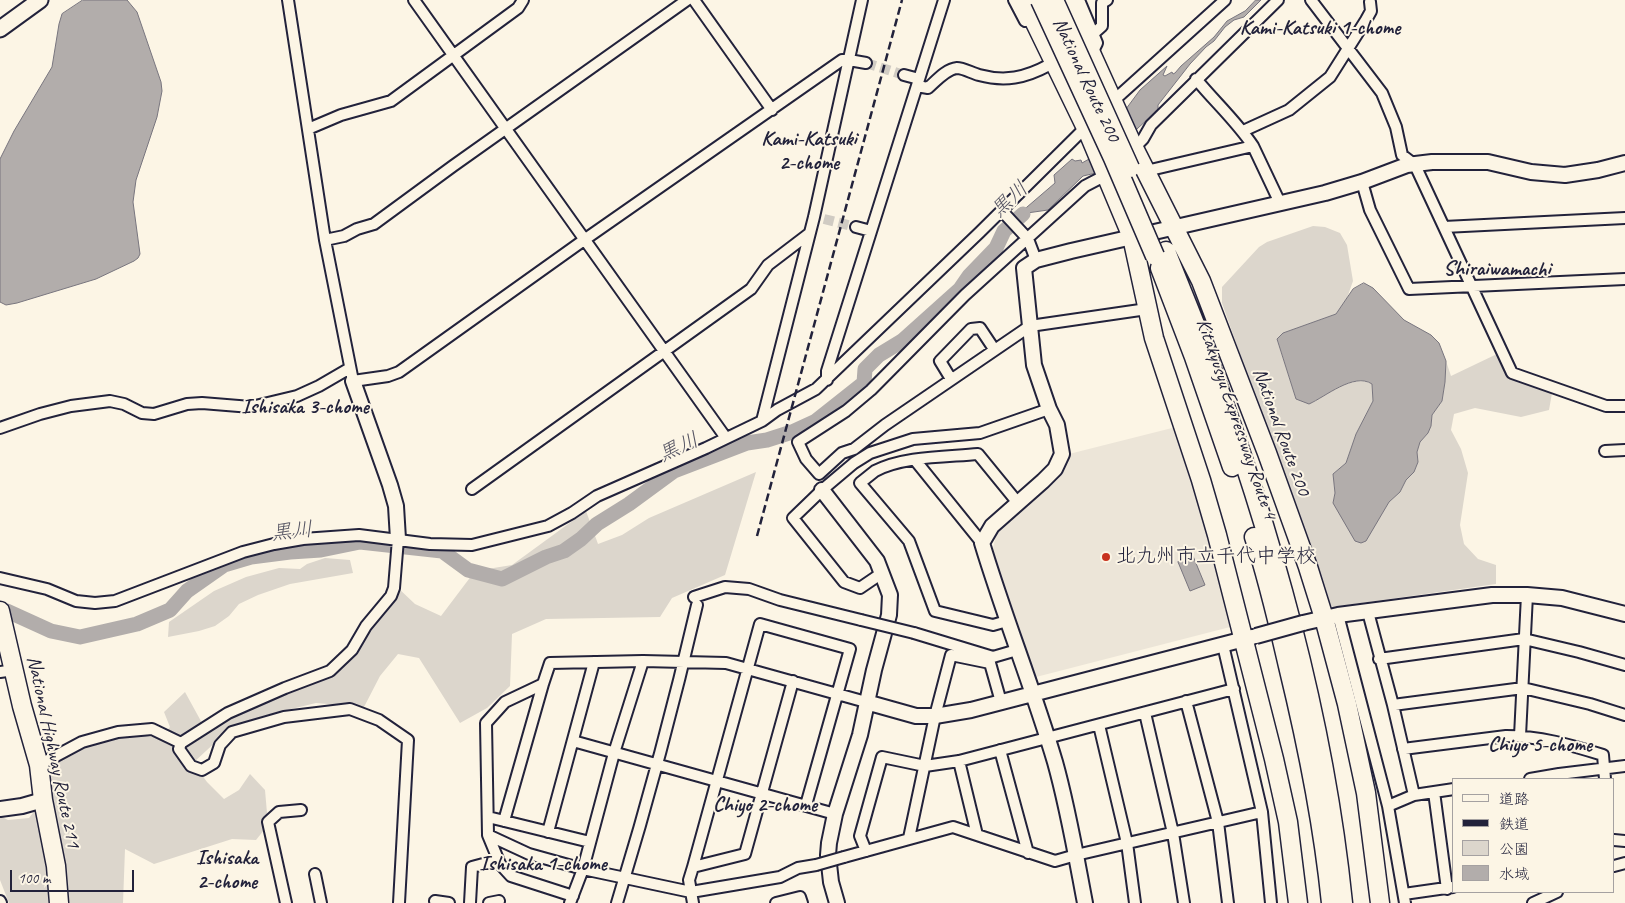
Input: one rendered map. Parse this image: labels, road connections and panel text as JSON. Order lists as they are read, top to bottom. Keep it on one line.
{"streets":{"highway":["National Route 200","Kitakyusyu Expressway Route 4","National Highway Route 211"]},"districts":["Kami-Katsuki 1-chome","Kami-Katsuki 2-chome","Shiraiwamachi","Ishisaka 3-chome","Chiyo 5-chome","Chiyo 2-chome","Ishisaka 2-chome","Ishisaka 1-chome"],"water":["黒川"],"places":["北九州市立千代中学校"],"legend":["道路","鉄道","公園","水域"],"scale_bar":"100 m"}
